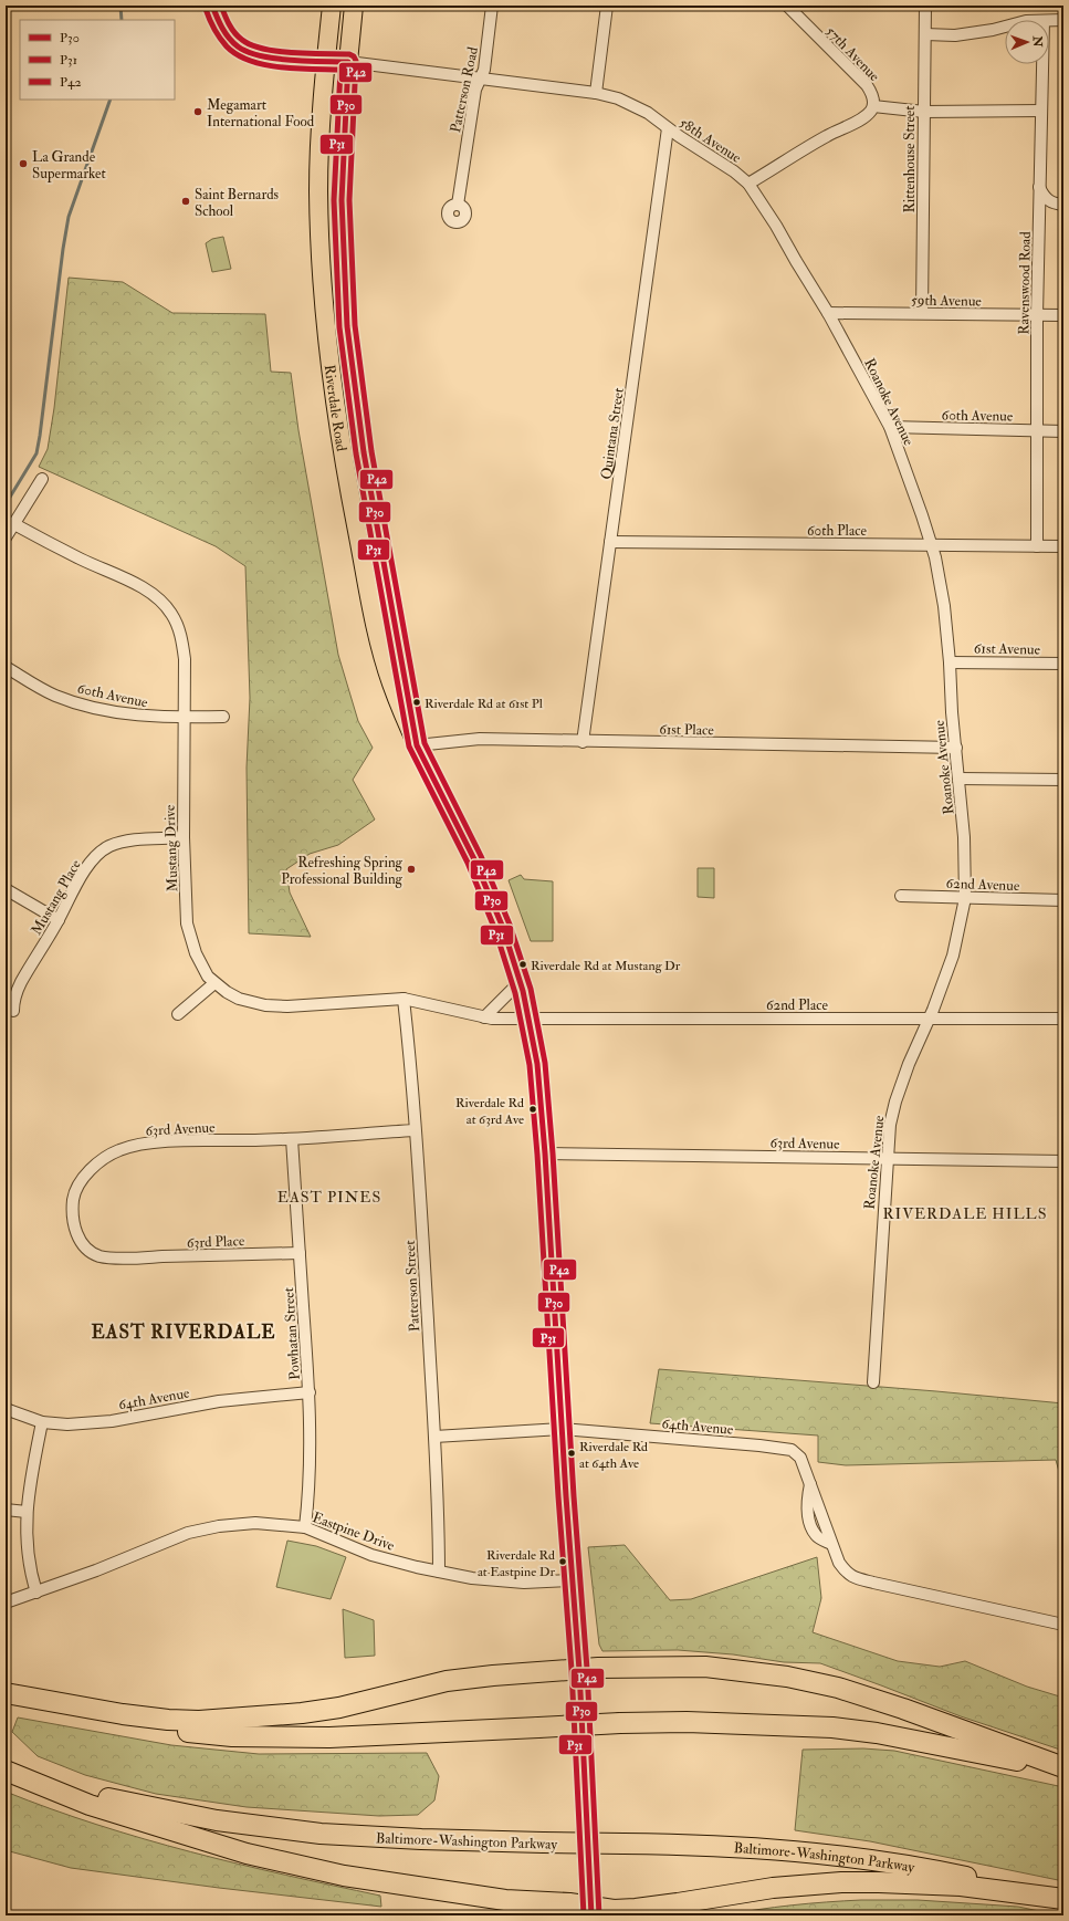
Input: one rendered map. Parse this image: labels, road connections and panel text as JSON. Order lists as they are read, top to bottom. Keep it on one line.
{"streets":{"highway":["Baltimore-Washington Parkway"],"main road":["Riverdale Road"],"street":["57th Avenue","Patterson Road","58th Avenue","Rittenhouse Street","Ravenswood Road","59th Avenue","Roanoke Avenue","60th Avenue","Quintana Street","60th Place","61st Avenue","61st Place","Mustang Drive","62nd Avenue","Mustang Place","62nd Place","63rd Avenue","63rd Place","Patterson Street","Powhatan Street","64th Avenue","Eastpine Drive"]},"crossings":[["Patterson Road","58th Avenue"],["58th Avenue","Roanoke Avenue"],["58th Avenue","Riverdale Road"],["58th Avenue","Quintana Street"],["Rittenhouse Street","59th Avenue"],["Ravenswood Road","59th Avenue"],["Ravenswood Road","60th Avenue"],["Ravenswood Road","60th Place"],["59th Avenue","Roanoke Avenue"],["Roanoke Avenue","60th Avenue"],["Roanoke Avenue","60th Place"],["Roanoke Avenue","61st Avenue"],["Roanoke Avenue","61st Place"],["Roanoke Avenue","62nd Avenue"],["Roanoke Avenue","62nd Place"],["Roanoke Avenue","63rd Avenue"],["Riverdale Road","61st Place"],["Riverdale Road","Mustang Drive"],["Riverdale Road","62nd Place"],["Riverdale Road","63rd Avenue"],["Riverdale Road","64th Avenue"],["Riverdale Road","Eastpine Drive"],["60th Avenue","Mustang Drive"],["Quintana Street","60th Place"],["Quintana Street","61st Place"],["Mustang Drive","Mustang Place"],["Mustang Drive","62nd Place"],["Mustang Drive","Patterson Street"],["63rd Avenue","63rd Place"],["63rd Avenue","Patterson Street"],["63rd Avenue","Powhatan Street"],["63rd Place","Powhatan Street"],["Patterson Street","64th Avenue"],["Patterson Street","Eastpine Drive"],["Powhatan Street","64th Avenue"],["Powhatan Street","Eastpine Drive"]],"districts":["EAST PINES","RIVERDALE HILLS","EAST RIVERDALE"],"places":["Megamart International Food","La Grande Supermarket","Saint Bernards School","Riverdale Rd at 61st Pl","Refreshing Spring Professional Building","Riverdale Rd at Mustang Dr","Riverdale Rd at 63rd Ave","Riverdale Rd at 64th Ave","Riverdale Rd at Eastpine Dr"],"lines":["transit line P30","transit line P42","transit line P31"],"legend":["P30","P31","P42"],"north":"right"}
